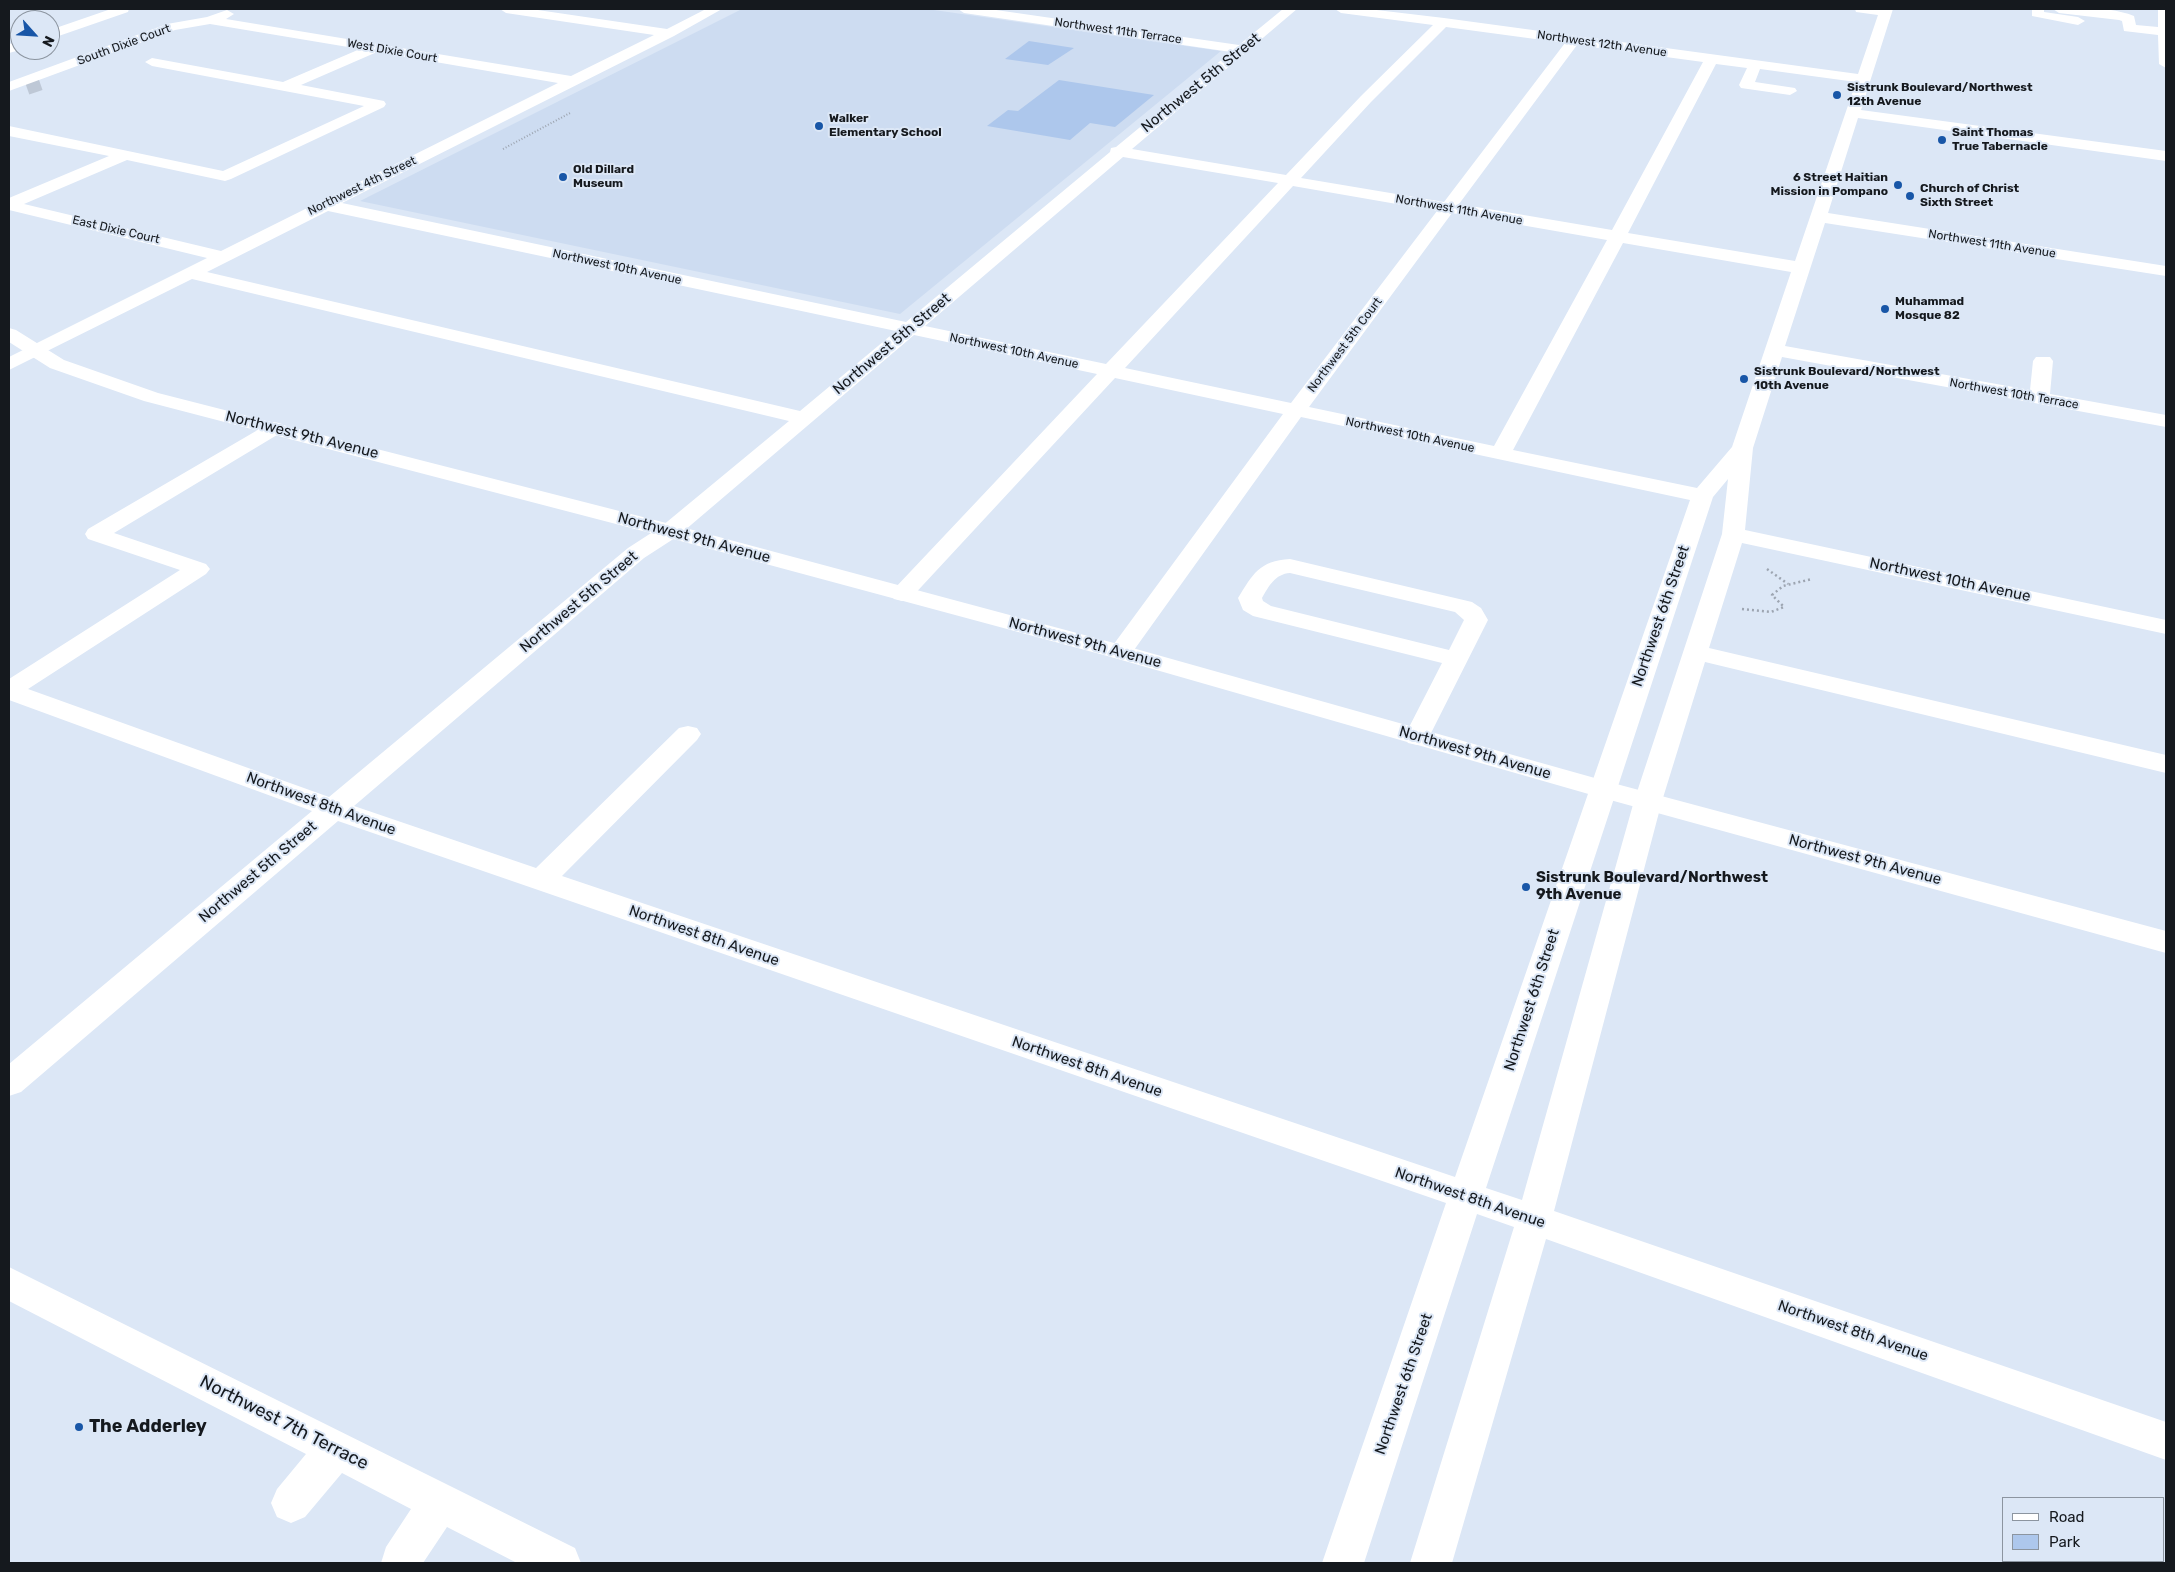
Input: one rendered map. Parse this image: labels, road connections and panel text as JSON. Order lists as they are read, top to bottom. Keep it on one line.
{"streets":{"street":["Northwest 11th Terrace","Northwest 12th Avenue","South Dixie Court","West Dixie Court","Northwest 5th Street","Northwest 4th Street","Northwest 11th Avenue","East Dixie Court","Northwest 10th Avenue","Northwest 5th Court","Northwest 10th Terrace","Northwest 9th Avenue","Northwest 6th Street","Northwest 8th Avenue","Northwest 7th Terrace"]},"crossings":[["Northwest 11th Terrace","Northwest 5th Street"],["Northwest 12th Avenue","Northwest 5th Court"],["Northwest 12th Avenue","Northwest 6th Street"],["South Dixie Court","West Dixie Court"],["West Dixie Court","Northwest 4th Street"],["Northwest 5th Street","Northwest 11th Avenue"],["Northwest 5th Street","Northwest 10th Avenue"],["Northwest 5th Street","Northwest 9th Avenue"],["Northwest 5th Street","Northwest 8th Avenue"],["Northwest 4th Street","East Dixie Court"],["Northwest 4th Street","Northwest 10th Avenue"],["Northwest 4th Street","Northwest 9th Avenue"],["Northwest 11th Avenue","Northwest 5th Court"],["Northwest 11th Avenue","Northwest 6th Street"],["Northwest 10th Avenue","Northwest 5th Court"],["Northwest 10th Avenue","Northwest 6th Street"],["Northwest 5th Court","Northwest 9th Avenue"],["Northwest 10th Terrace","Northwest 6th Street"],["Northwest 9th Avenue","Northwest 6th Street"],["Northwest 6th Street","Northwest 8th Avenue"]],"places":["Sistrunk Boulevard/Northwest 12th Avenue","Walker Elementary School","Saint Thomas True Tabernacle","Old Dillard Museum","6 Street Haitian Mission in Pompano","Church of Christ Sixth Street","Muhammad Mosque 82","Sistrunk Boulevard/Northwest 10th Avenue","Sistrunk Boulevard/Northwest 9th Avenue","The Adderley"],"legend":["Road","Park"],"north":"bottom right"}
